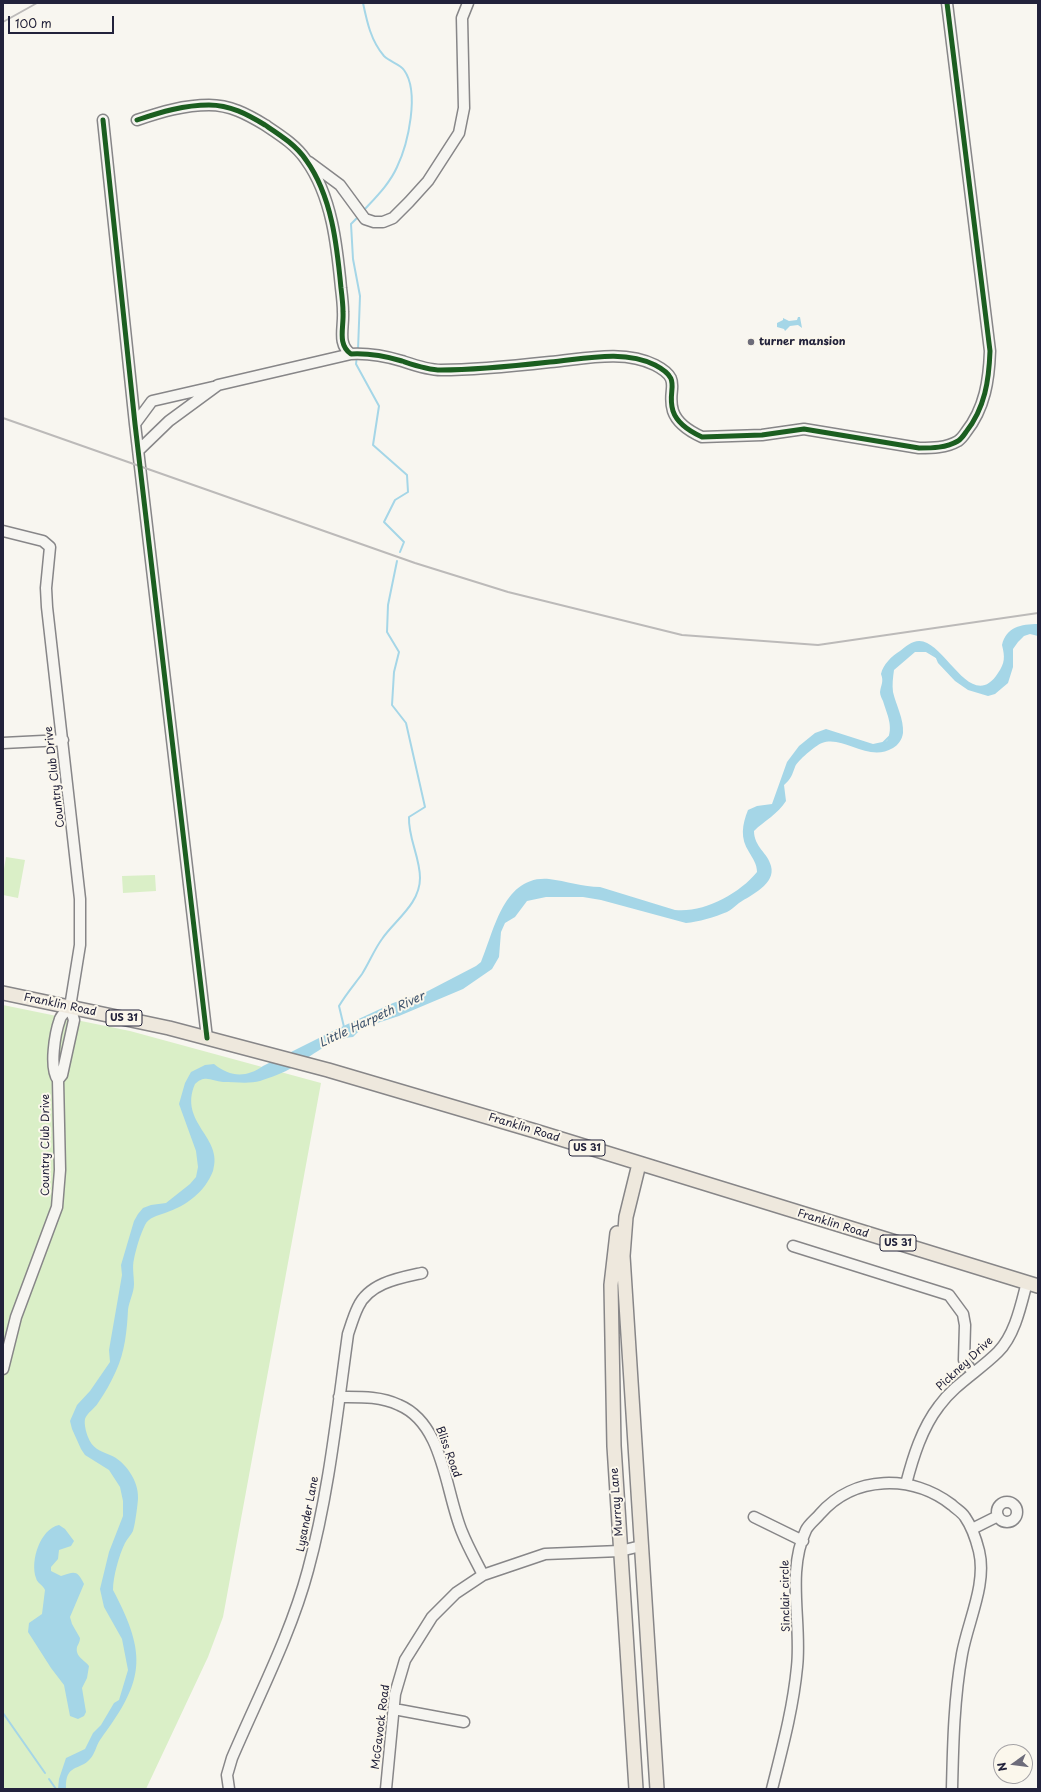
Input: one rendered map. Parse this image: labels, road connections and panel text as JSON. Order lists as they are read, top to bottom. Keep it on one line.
{"streets":{"main road":["Franklin Road","US 31","Murray Lane"],"street":["Country Club Drive","Pickney Drive","Bliss Road","Lysander Lane","Sinclair circle","McGavock Road"]},"crossings":[["Country Club Drive","Franklin Road"],["Franklin Road","Pickney Drive"],["Franklin Road","Murray Lane"],["Pickney Drive","Sinclair circle"],["Bliss Road","Lysander Lane"],["Bliss Road","McGavock Road"],["Murray Lane","McGavock Road"]],"water":["Little Harpeth River"],"places":["turner mansion"],"scale_bar":"100 m","north":"left"}
